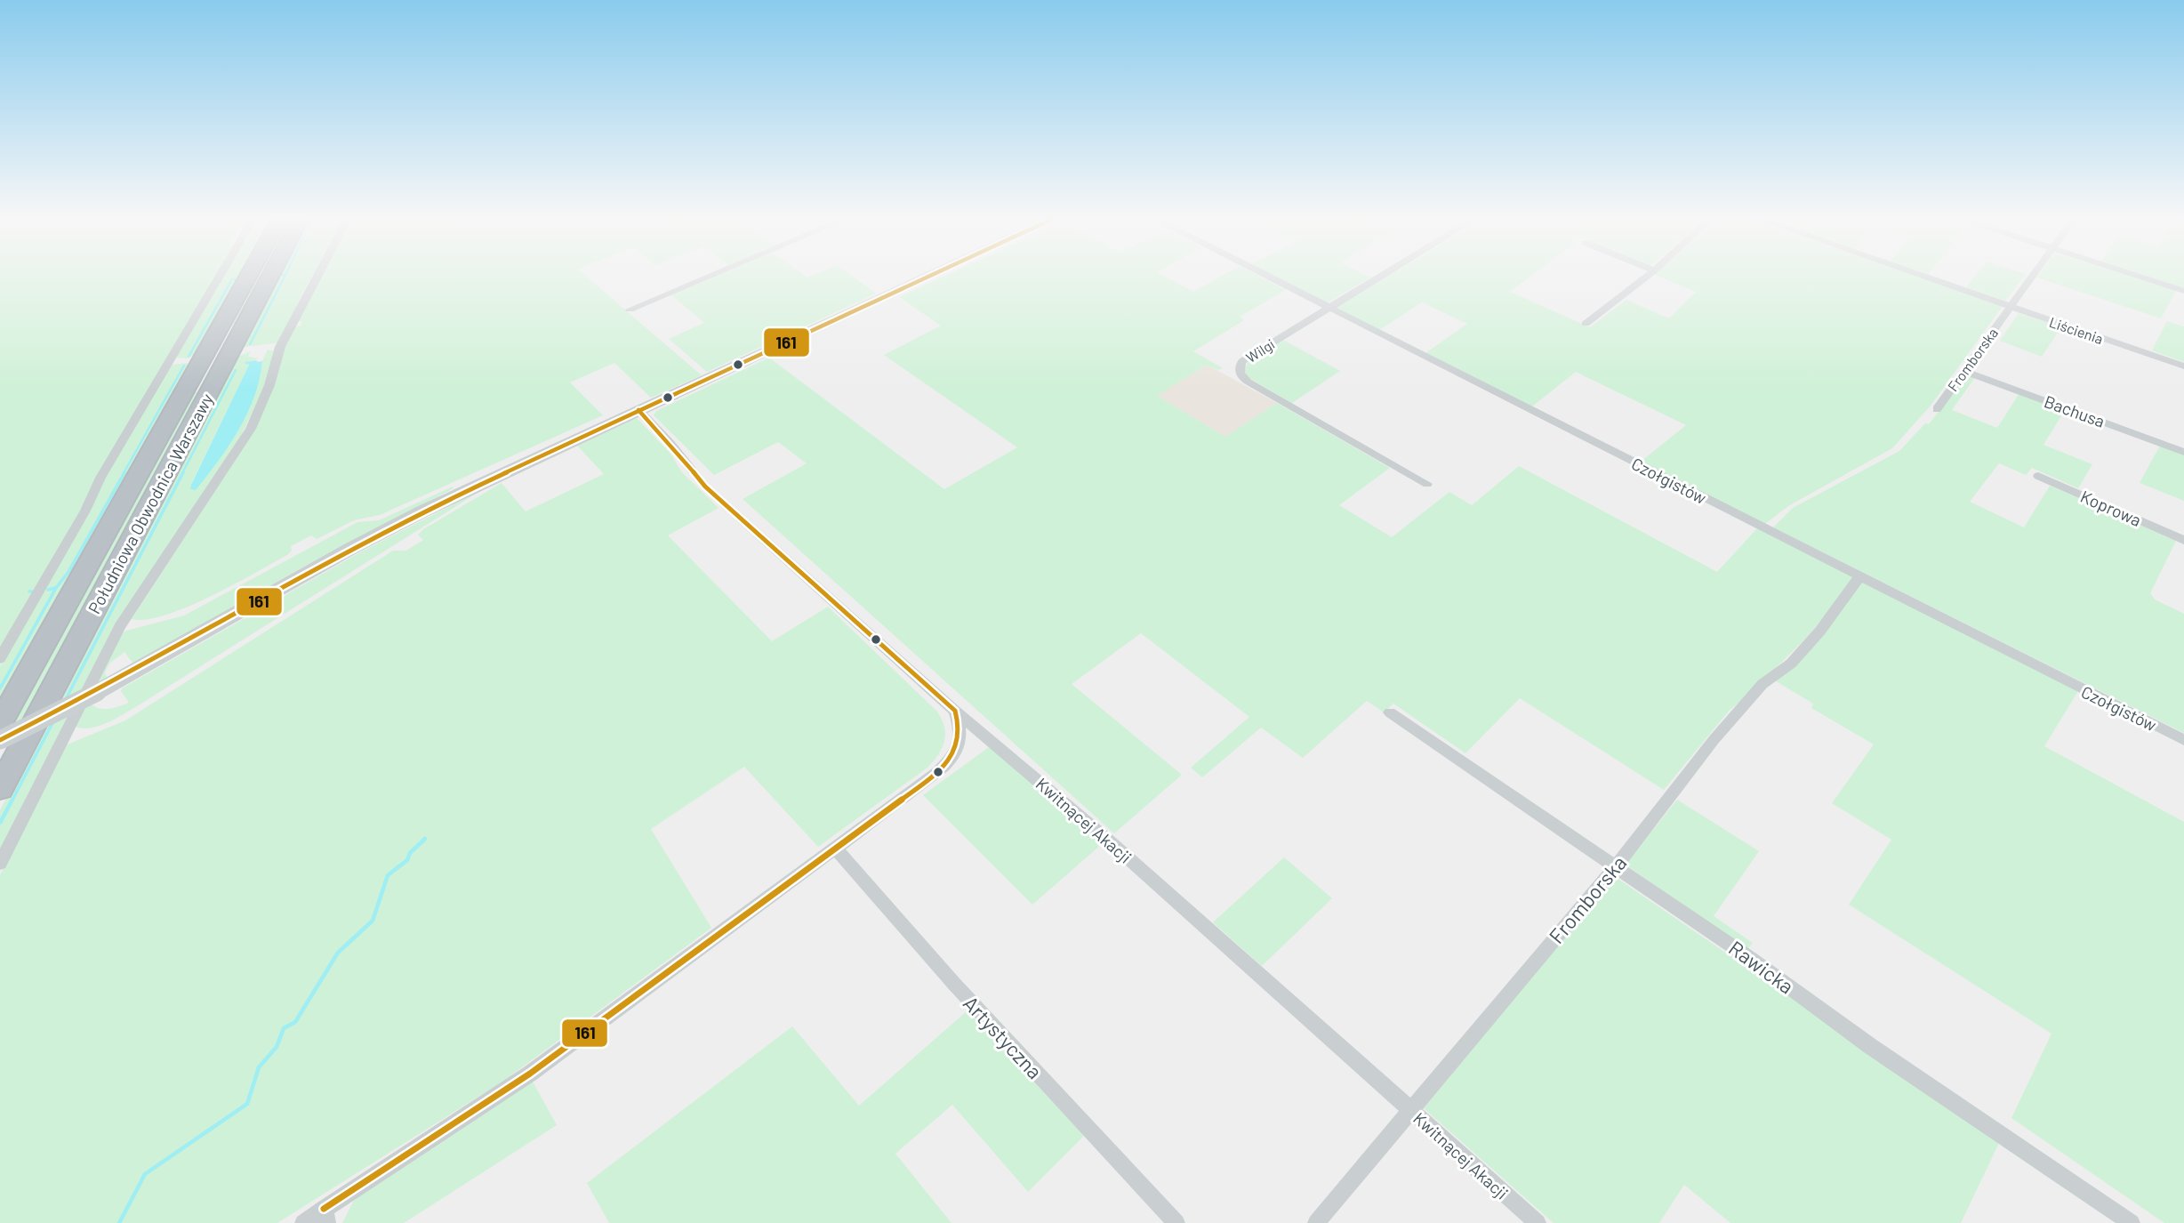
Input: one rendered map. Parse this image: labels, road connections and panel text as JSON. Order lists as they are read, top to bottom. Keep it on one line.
{"streets":{"highway":["Południowa Obwodnica Warszawy"],"street":["Liścienia","Wilgi","Fromborska","Bachusa","Czołgistów","Koprowa","Kwitnącej Akacji","Rawicka","Artystyczna"]},"crossings":[["Liścienia","Fromborska"],["Wilgi","Czołgistów"],["Fromborska","Bachusa"],["Fromborska","Czołgistów"],["Fromborska","Kwitnącej Akacji"],["Fromborska","Rawicka"]],"lines":["transit line 161"]}
